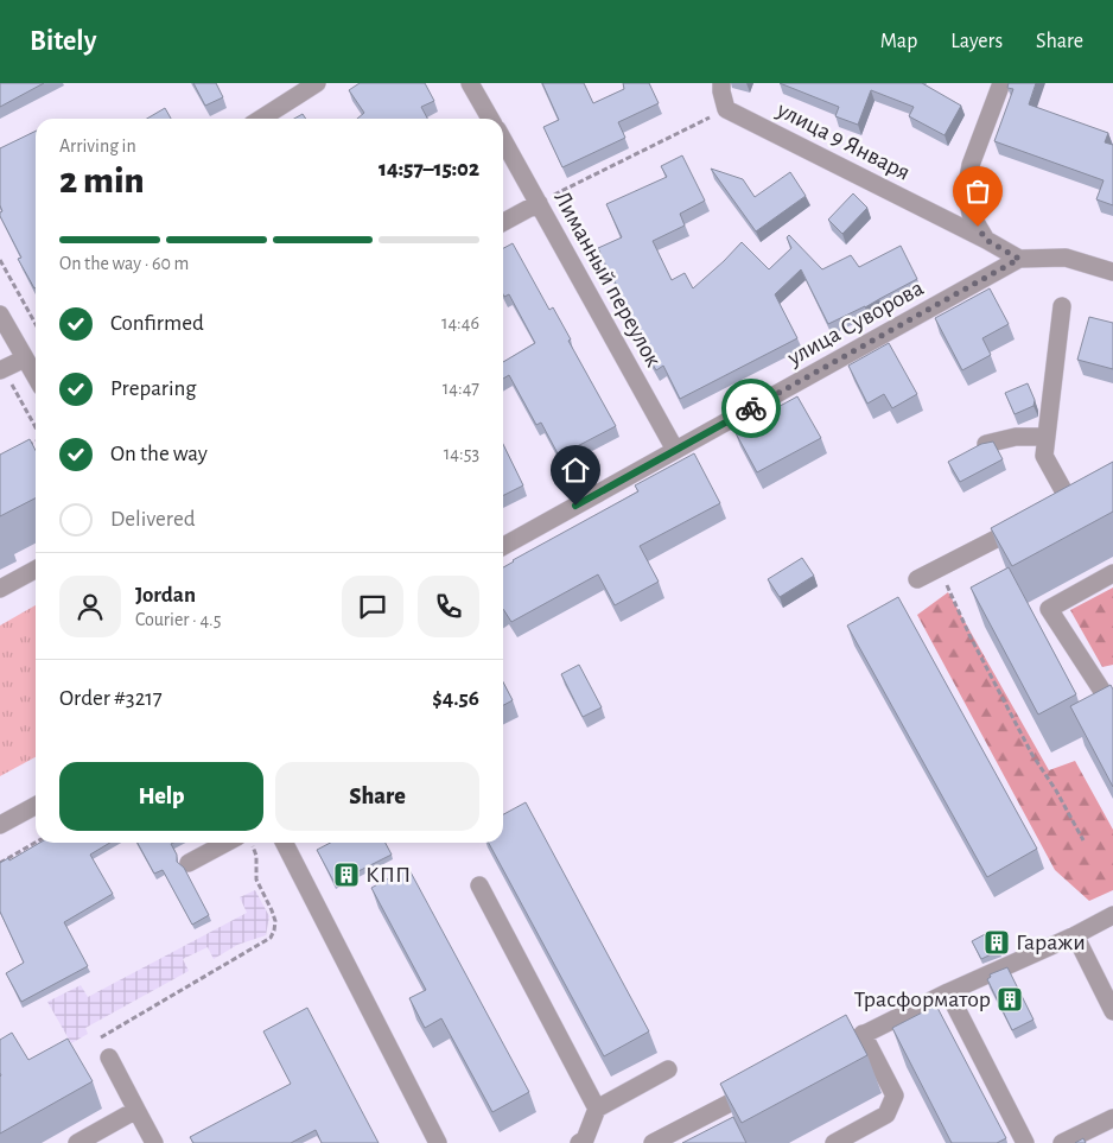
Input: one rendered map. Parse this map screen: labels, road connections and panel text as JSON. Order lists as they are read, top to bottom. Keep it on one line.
{"streets":{"street":["улица 9 Января","Лиманный переулок","улица Суворова"]},"crossings":[["улица 9 Января","улица Суворова"],["Лиманный переулок","улица Суворова"]],"places":{"building":["КПП","Гаражи","Трасформатор"]},"page":{"header":"Bitely","nav":["Map","Layers","Share"],"heading":["2 min","Arriving in","14:57–15:02"],"panel":["Jordan","Courier · 4.5","Order #3217","$4.56"],"bar":"On the way · 60 m","list":[["Confirmed","14:46"],["Preparing","14:47"],["On the way","14:53"],"Delivered"],"buttons":["Help","Share"]}}
